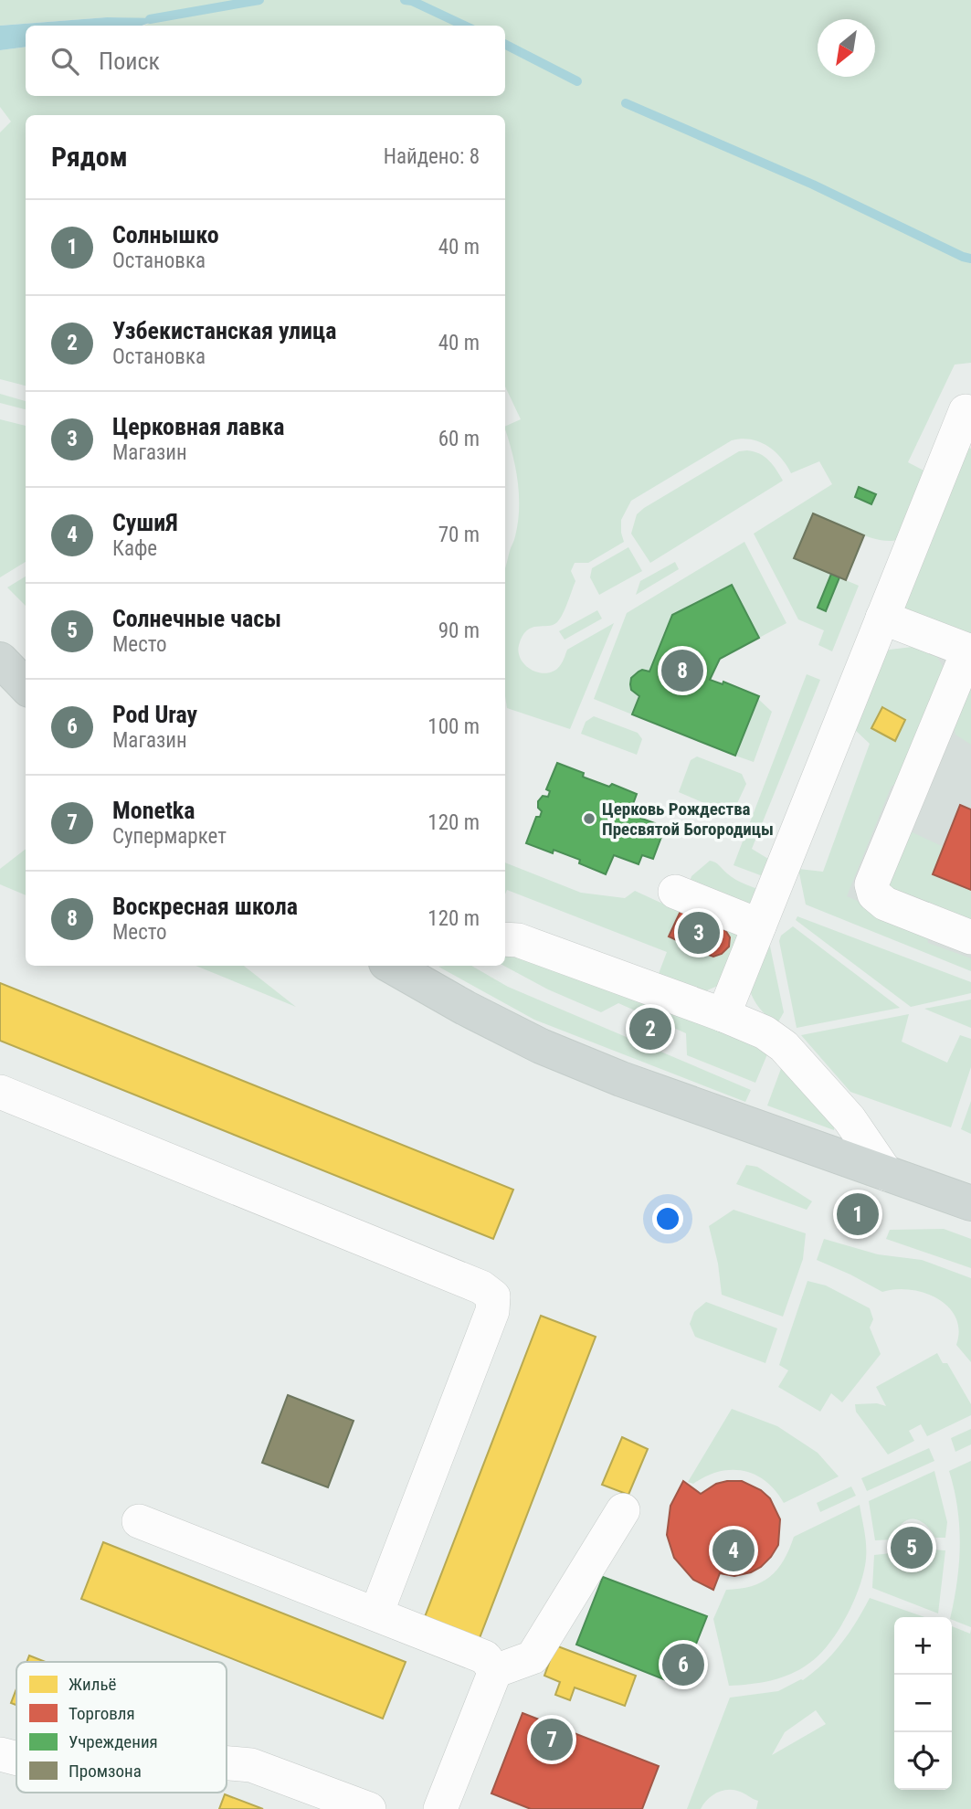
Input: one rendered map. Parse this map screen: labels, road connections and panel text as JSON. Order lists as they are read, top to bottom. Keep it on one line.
{"places":["Церковь Рождества Пресвятой Богородицы"],"legend":["Жильё","Торговля","Учреждения","Промзона"],"north":"bottom left","page":{"search":"Поиск","heading":["Рядом","Найдено: 8"],"list":[{"mark":"1","name":"Солнышко","note":"Остановка","value":"40 m"},{"mark":"2","name":"Узбекистанская улица","note":"Остановка","value":"40 m"},{"mark":"3","name":"Церковная лавка","note":"Магазин","value":"60 m"},{"mark":"4","name":"СушиЯ","note":"Кафе","value":"70 m"},{"mark":"5","name":"Солнечные часы","note":"Место","value":"90 m"},{"mark":"6","name":"Pod Uray","note":"Магазин","value":"100 m"},{"mark":"7","name":"Monetka","note":"Супермаркет","value":"120 m"},{"mark":"8","name":"Воскресная школа","note":"Место","value":"120 m"}],"pins":["8","3","2","1","5","4","6","7"],"map_buttons":["+","−"]}}
